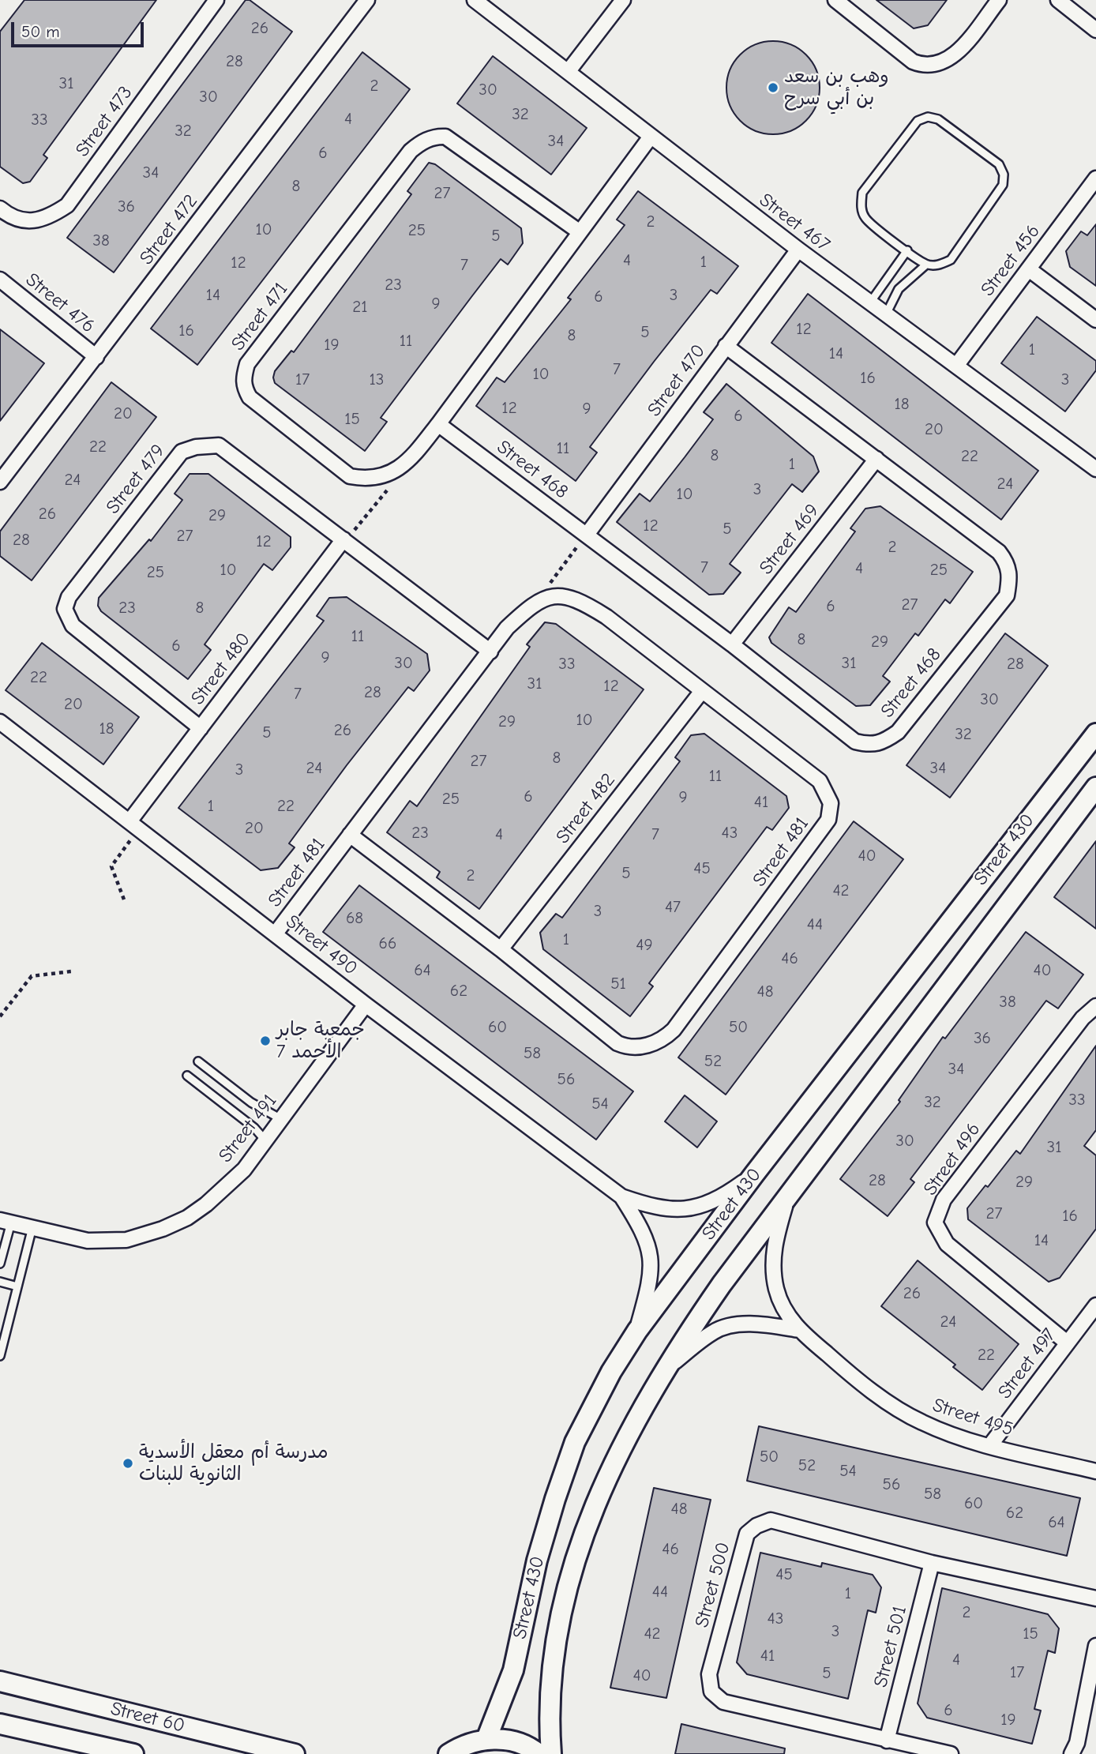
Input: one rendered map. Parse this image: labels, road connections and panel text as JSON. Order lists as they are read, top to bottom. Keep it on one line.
{"streets":{"street":["Street 473","Street 467","Street 472","Street 456","Street 476","Street 471","Street 470","Street 468","Street 479","Street 469","Street 480","Street 482","Street 430","Street 481","Street 490","Street 491","Street 496","Street 497","Street 495","Street 500","Street 501","Street 60"]},"crossings":[["Street 467","Street 456"],["Street 467","Street 471"],["Street 467","Street 470"],["Street 472","Street 476"],["Street 471","Street 468"],["Street 470","Street 468"],["Street 468","Street 469"],["Street 479","Street 480"],["Street 479","Street 481"],["Street 480","Street 490"],["Street 482","Street 481"],["Street 430","Street 490"],["Street 430","Street 495"],["Street 481","Street 490"],["Street 490","Street 491"],["Street 496","Street 497"],["Street 497","Street 495"],["Street 500","Street 501"]],"places":["وهب بن سعد بن أبي سرح","جمعية جابر الأحمد 7","مدرسة أم معقل الأسدية الثانوية للبنات"],"house_numbers":["26","28","31","2","30","30","32","4","33","32","34","6","34","8","27","36","2","10","25","5","38","4","1","12","7","23","14","3","6","9","21","12","16","5","8","11","19","1","14","7","10","16","17","13","3","18","12","9","20","6","15","20","22","11","8","22","1","24","24","3","10","26","29","12","5","27","28","12","2","7","4","10","25","25","27","6","23","8","11","8","29","6","9","30","31","33","28","22","31","12","28","7","30","20","10","29","18","26","5","32","8","27","24","34","3","11","6","9","25","41","1","22","20","23","43","4","7","40","45","5","2","42","47","3","68","44","1","66","49","46","64","40","51","62","48","38","60","50","36","58","52","34","56","33","32","54","30","31","28","29","27","16","14","26","24","22","50","52","54","56","58","60","48","62","64","46","45","44","1","2","43","3","42","15","41","4","17","5","40","6","19"],"scale_bar":"50 m"}
